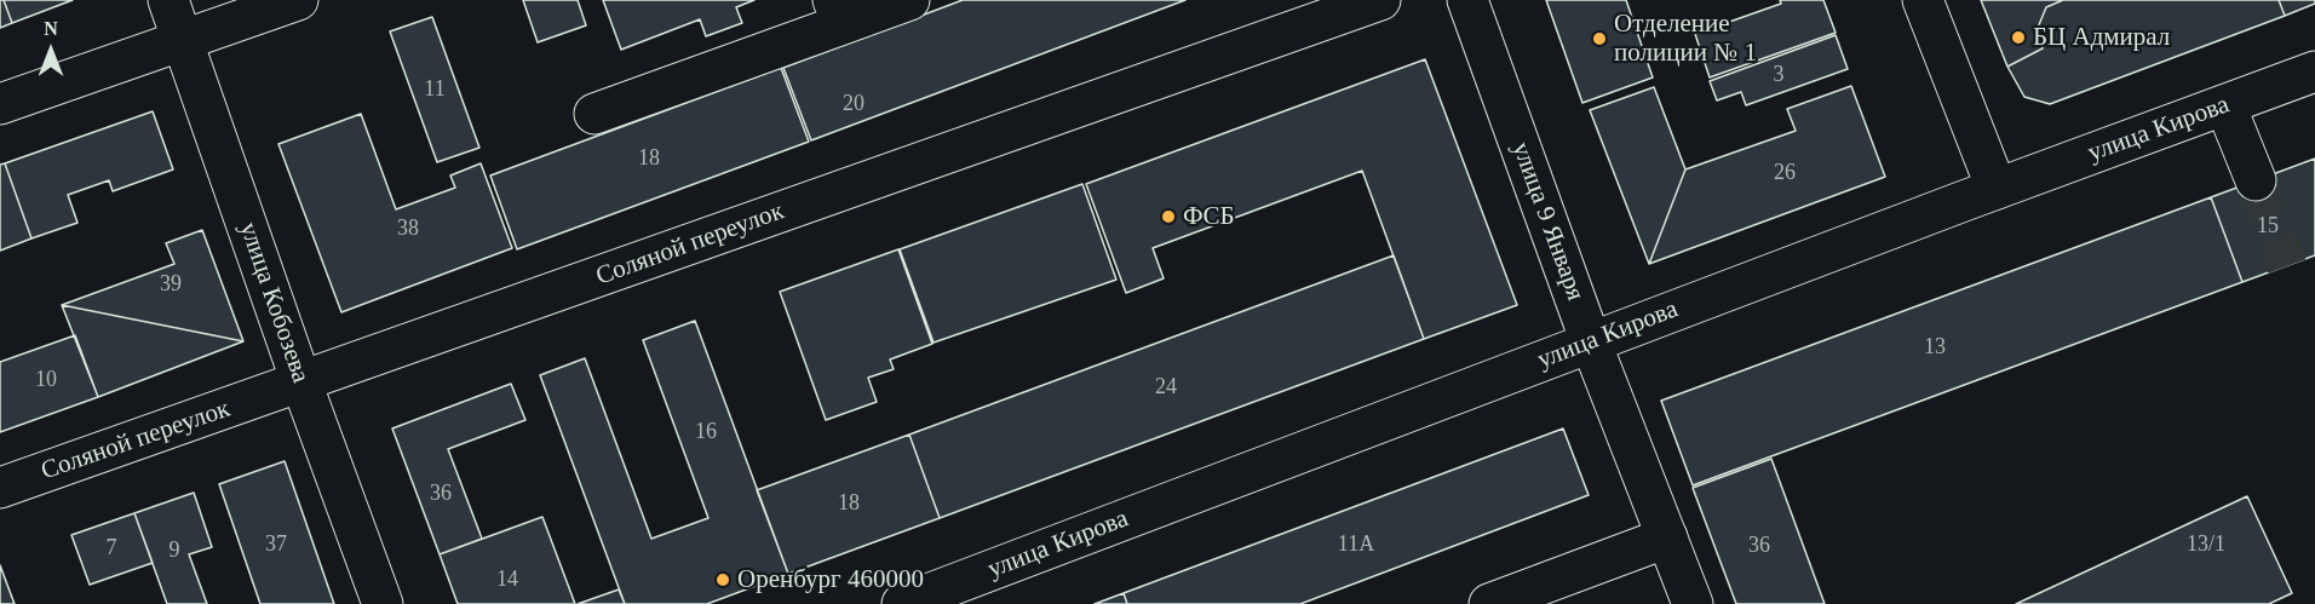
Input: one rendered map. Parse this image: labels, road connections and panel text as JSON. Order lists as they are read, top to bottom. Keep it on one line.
{"streets":{"main road":["улица Кирова","улица 9 Января","Соляной переулок","улица Кобозева"]},"crossings":[["улица Кирова","улица 9 Января"],["Соляной переулок","улица Кобозева"]],"places":["БЦ Адмирал","Отделение полиции № 1","ФСБ","Оренбург 460000"],"house_numbers":["3","11","20","18","26","15","38","39","13","10","24","16","36","18","37","11А","13/1","36","7","9","14"],"north":"top"}
